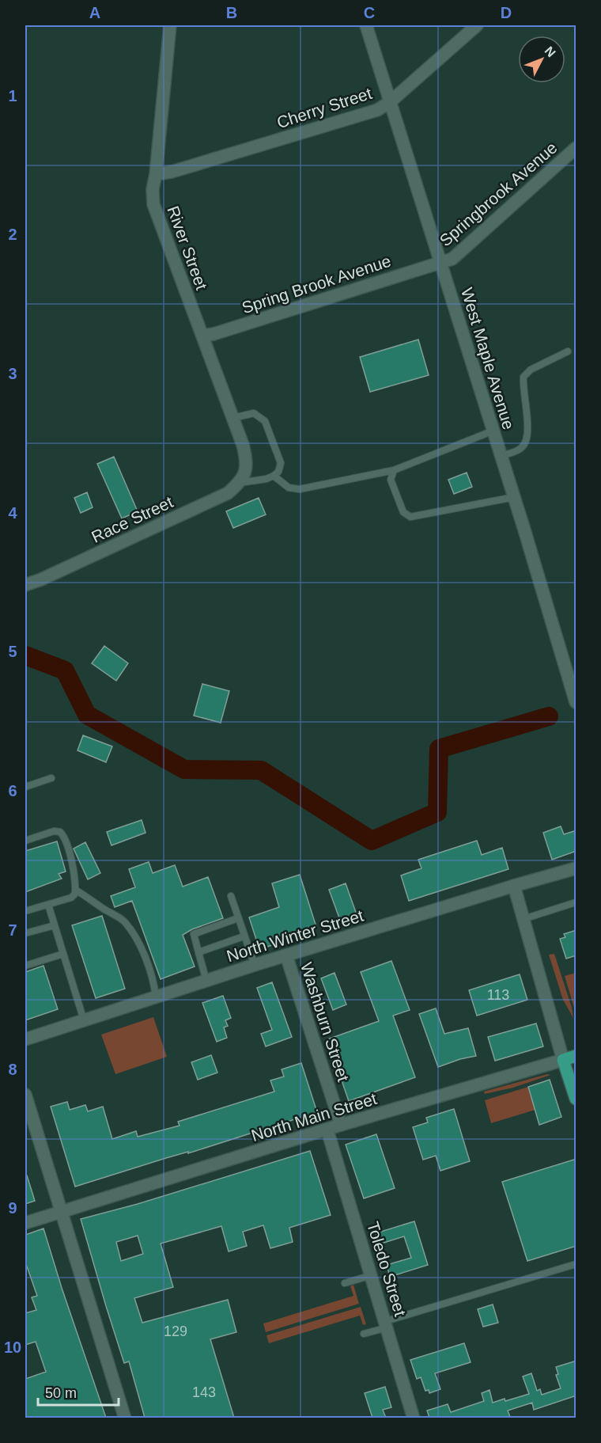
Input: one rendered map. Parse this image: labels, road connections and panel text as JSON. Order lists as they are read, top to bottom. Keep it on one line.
{"streets":{"main road":["North Main Street"],"street":["Cherry Street","Springbrook Avenue","River Street","Spring Brook Avenue","West Maple Avenue","Race Street","North Winter Street","Washburn Street","Toledo Street"]},"crossings":[["Cherry Street","River Street"],["Cherry Street","West Maple Avenue"],["Springbrook Avenue","Spring Brook Avenue"],["Springbrook Avenue","West Maple Avenue"],["River Street","Spring Brook Avenue"],["River Street","Race Street"],["Spring Brook Avenue","West Maple Avenue"],["North Winter Street","Washburn Street"],["Washburn Street","North Main Street"],["North Main Street","Toledo Street"]],"house_numbers":["113","129","143"],"scale_bar":"50 m","north":"top right","grid":{"columns":["A","B","C","D"],"rows":["1","2","3","4","5","6","7","8","9","10"]}}
